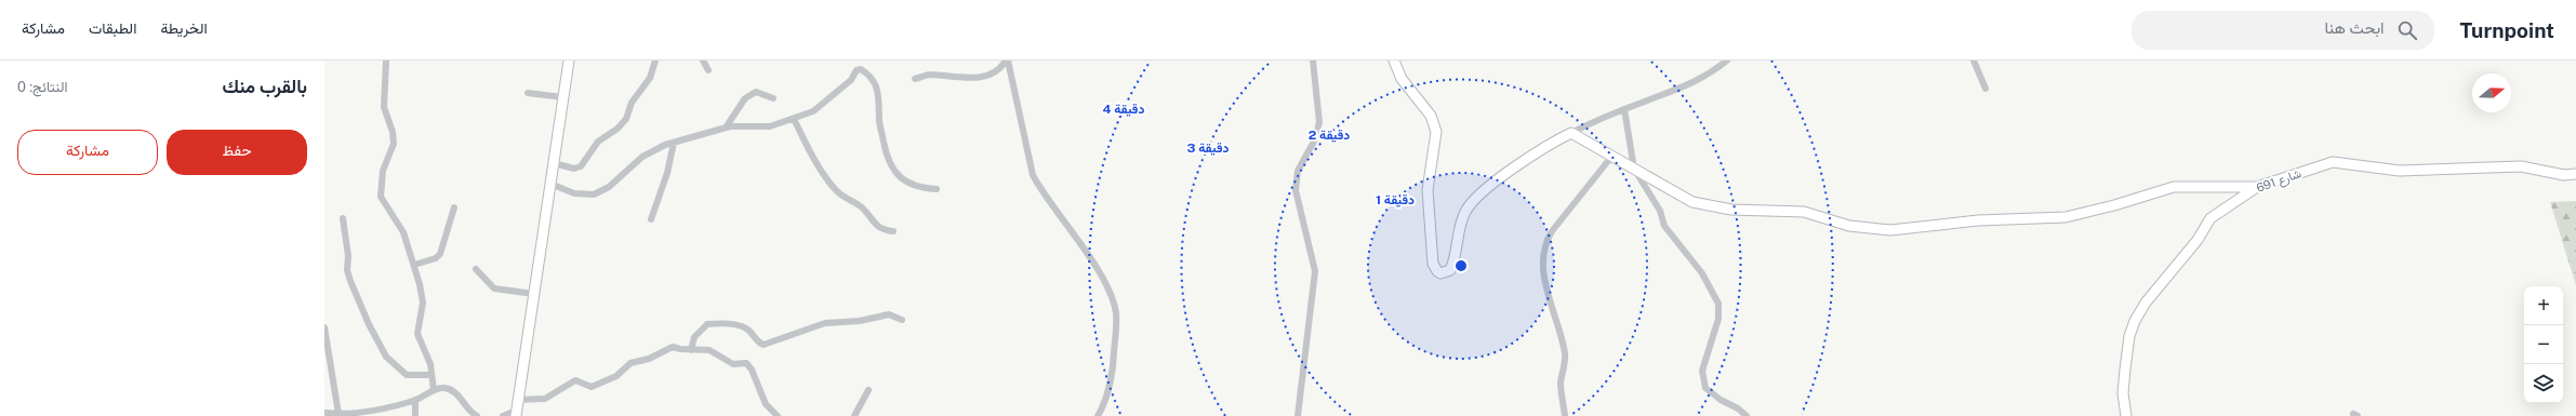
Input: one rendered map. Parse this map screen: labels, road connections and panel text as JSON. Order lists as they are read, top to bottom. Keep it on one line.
{"streets":{"street":["شارع 691"]},"north":"right","page":{"header":"Turnpoint","search":"ابحث هنا","nav":["الخريطة","الطبقات","مشاركة"],"heading":["بالقرب منك","النتائج: 0"],"buttons":["حفظ","مشاركة"],"map_buttons":["+","−"]},"rings":["4 دقيقة","2 دقيقة","3 دقيقة","1 دقيقة"]}
